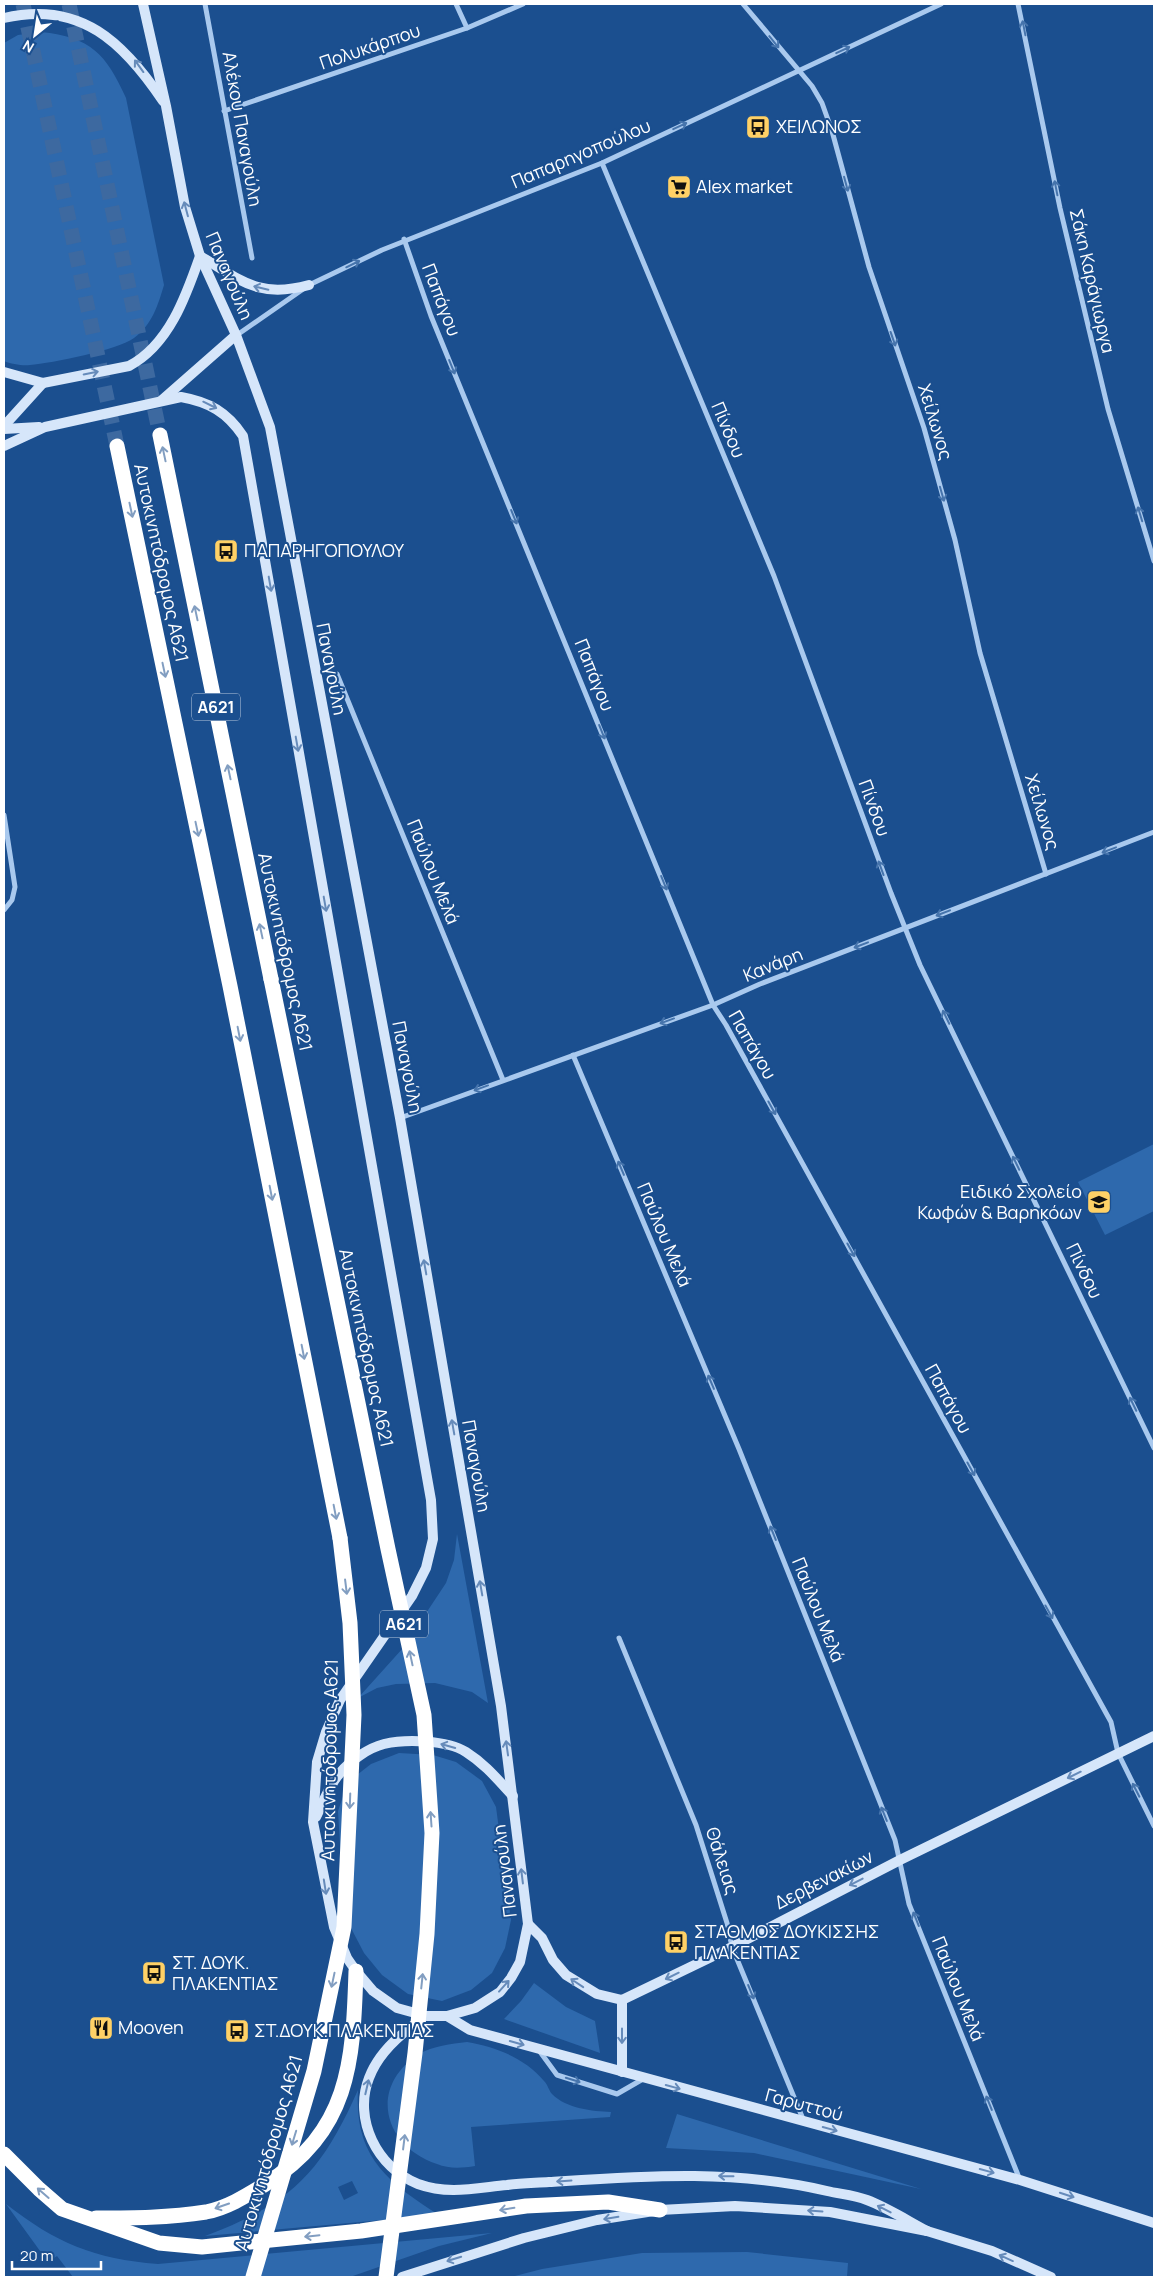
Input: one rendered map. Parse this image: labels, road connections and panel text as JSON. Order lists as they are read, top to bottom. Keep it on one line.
{"streets":{"highway":["Αυτοκινητόδρομος Α621","Α621"],"main road":["Παναγούλη","Δερβενακίων","Γαρυττού"],"street":["Πολυκάρπου","Αλέκου Παναγούλη","Παπαρηγοπούλου","Σάκη Καράγιωργα","Παπάγου","Χείλωνος","Πίνδου","Παύλου Μελά","Κανάρη","Θάλειας"]},"crossings":[["Πολυκάρπου","Αλέκου Παναγούλη"],["Παπαρηγοπούλου","Παναγούλη"],["Παπαρηγοπούλου","Παπάγου"],["Παπαρηγοπούλου","Χείλωνος"],["Παπαρηγοπούλου","Πίνδου"],["Παναγούλη","Κανάρη"],["Παναγούλη","Γαρυττού"],["Παπάγου","Κανάρη"],["Παπάγου","Δερβενακίων"],["Χείλωνος","Κανάρη"],["Πίνδου","Κανάρη"],["Παύλου Μελά","Κανάρη"],["Παύλου Μελά","Δερβενακίων"],["Παύλου Μελά","Γαρυττού"],["Θάλειας","Δερβενακίων"],["Θάλειας","Γαρυττού"]],"one_way":["Παπαρηγοπούλου","Σάκη Καράγιωργα","Παπάγου","Χείλωνος","Πίνδου","Παύλου Μελά","Κανάρη","Θάλειας","Δερβενακίων"],"places":{"bus stop":["ΧΕΙΛΩΝΟΣ","ΠΑΠΑΡΗΓΟΠΟΥΛΟΥ","ΣΤΑΘΜΟΣ ΔΟΥΚΙΣΣΗΣ ΠΛΑΚΕΝΤΙΑΣ","ΣΤ. ΔΟΥΚ. ΠΛΑΚΕΝΤΙΑΣ","ΣΤ.ΔΟΥΚ.ΠΛΑΚΕΝΤΙΑΣ"],"supermarket":["Alex market"],"school or university":["Ειδικό Σχολείο Κωφών & Βαρηκόων"],"restaurant":["Mooven"]},"scale_bar":"20 m","north":"bottom left"}
